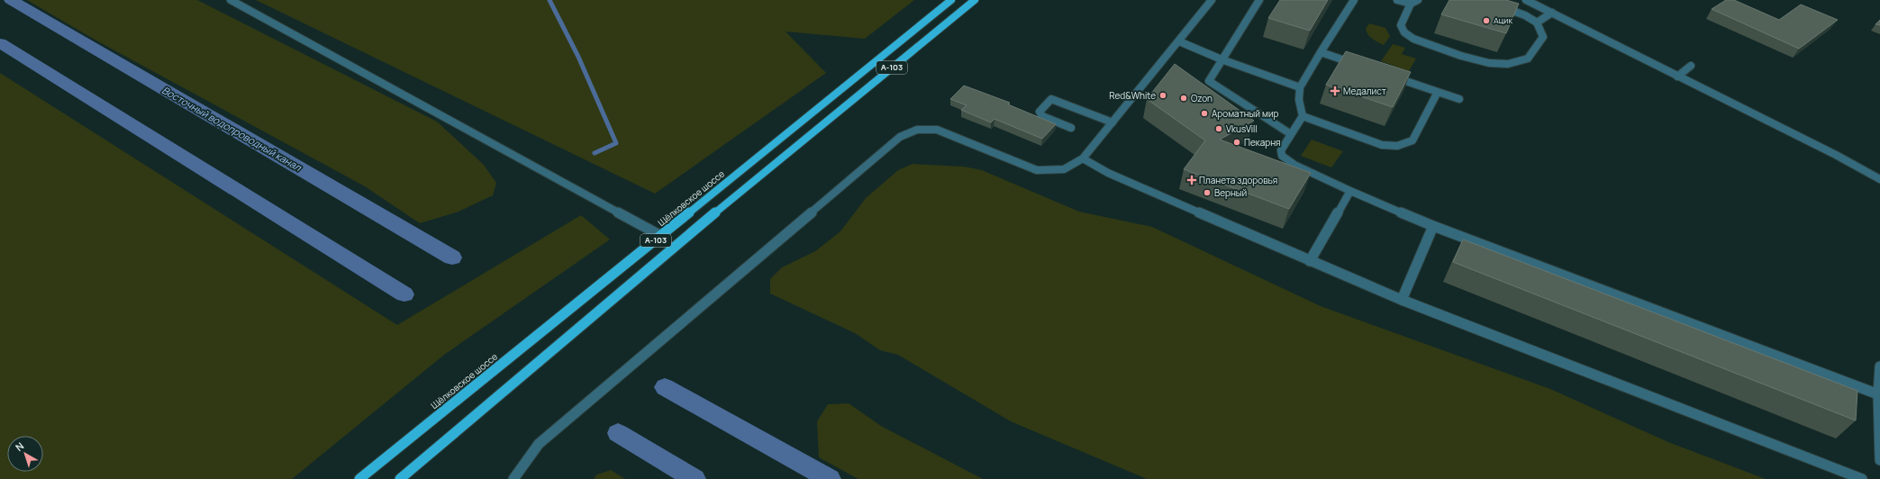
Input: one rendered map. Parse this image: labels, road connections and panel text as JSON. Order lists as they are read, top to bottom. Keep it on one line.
{"streets":{"main road":["А-103","Щёлковское шоссе"]},"water":["Восточный водопроводный канал"],"places":{"other":["Ацик","Red&White","Ozon","Ароматный мир","VkusVill","Пекарня","Верный"],"health":["Медалист","Планета здоровья"]},"north":"top left"}
